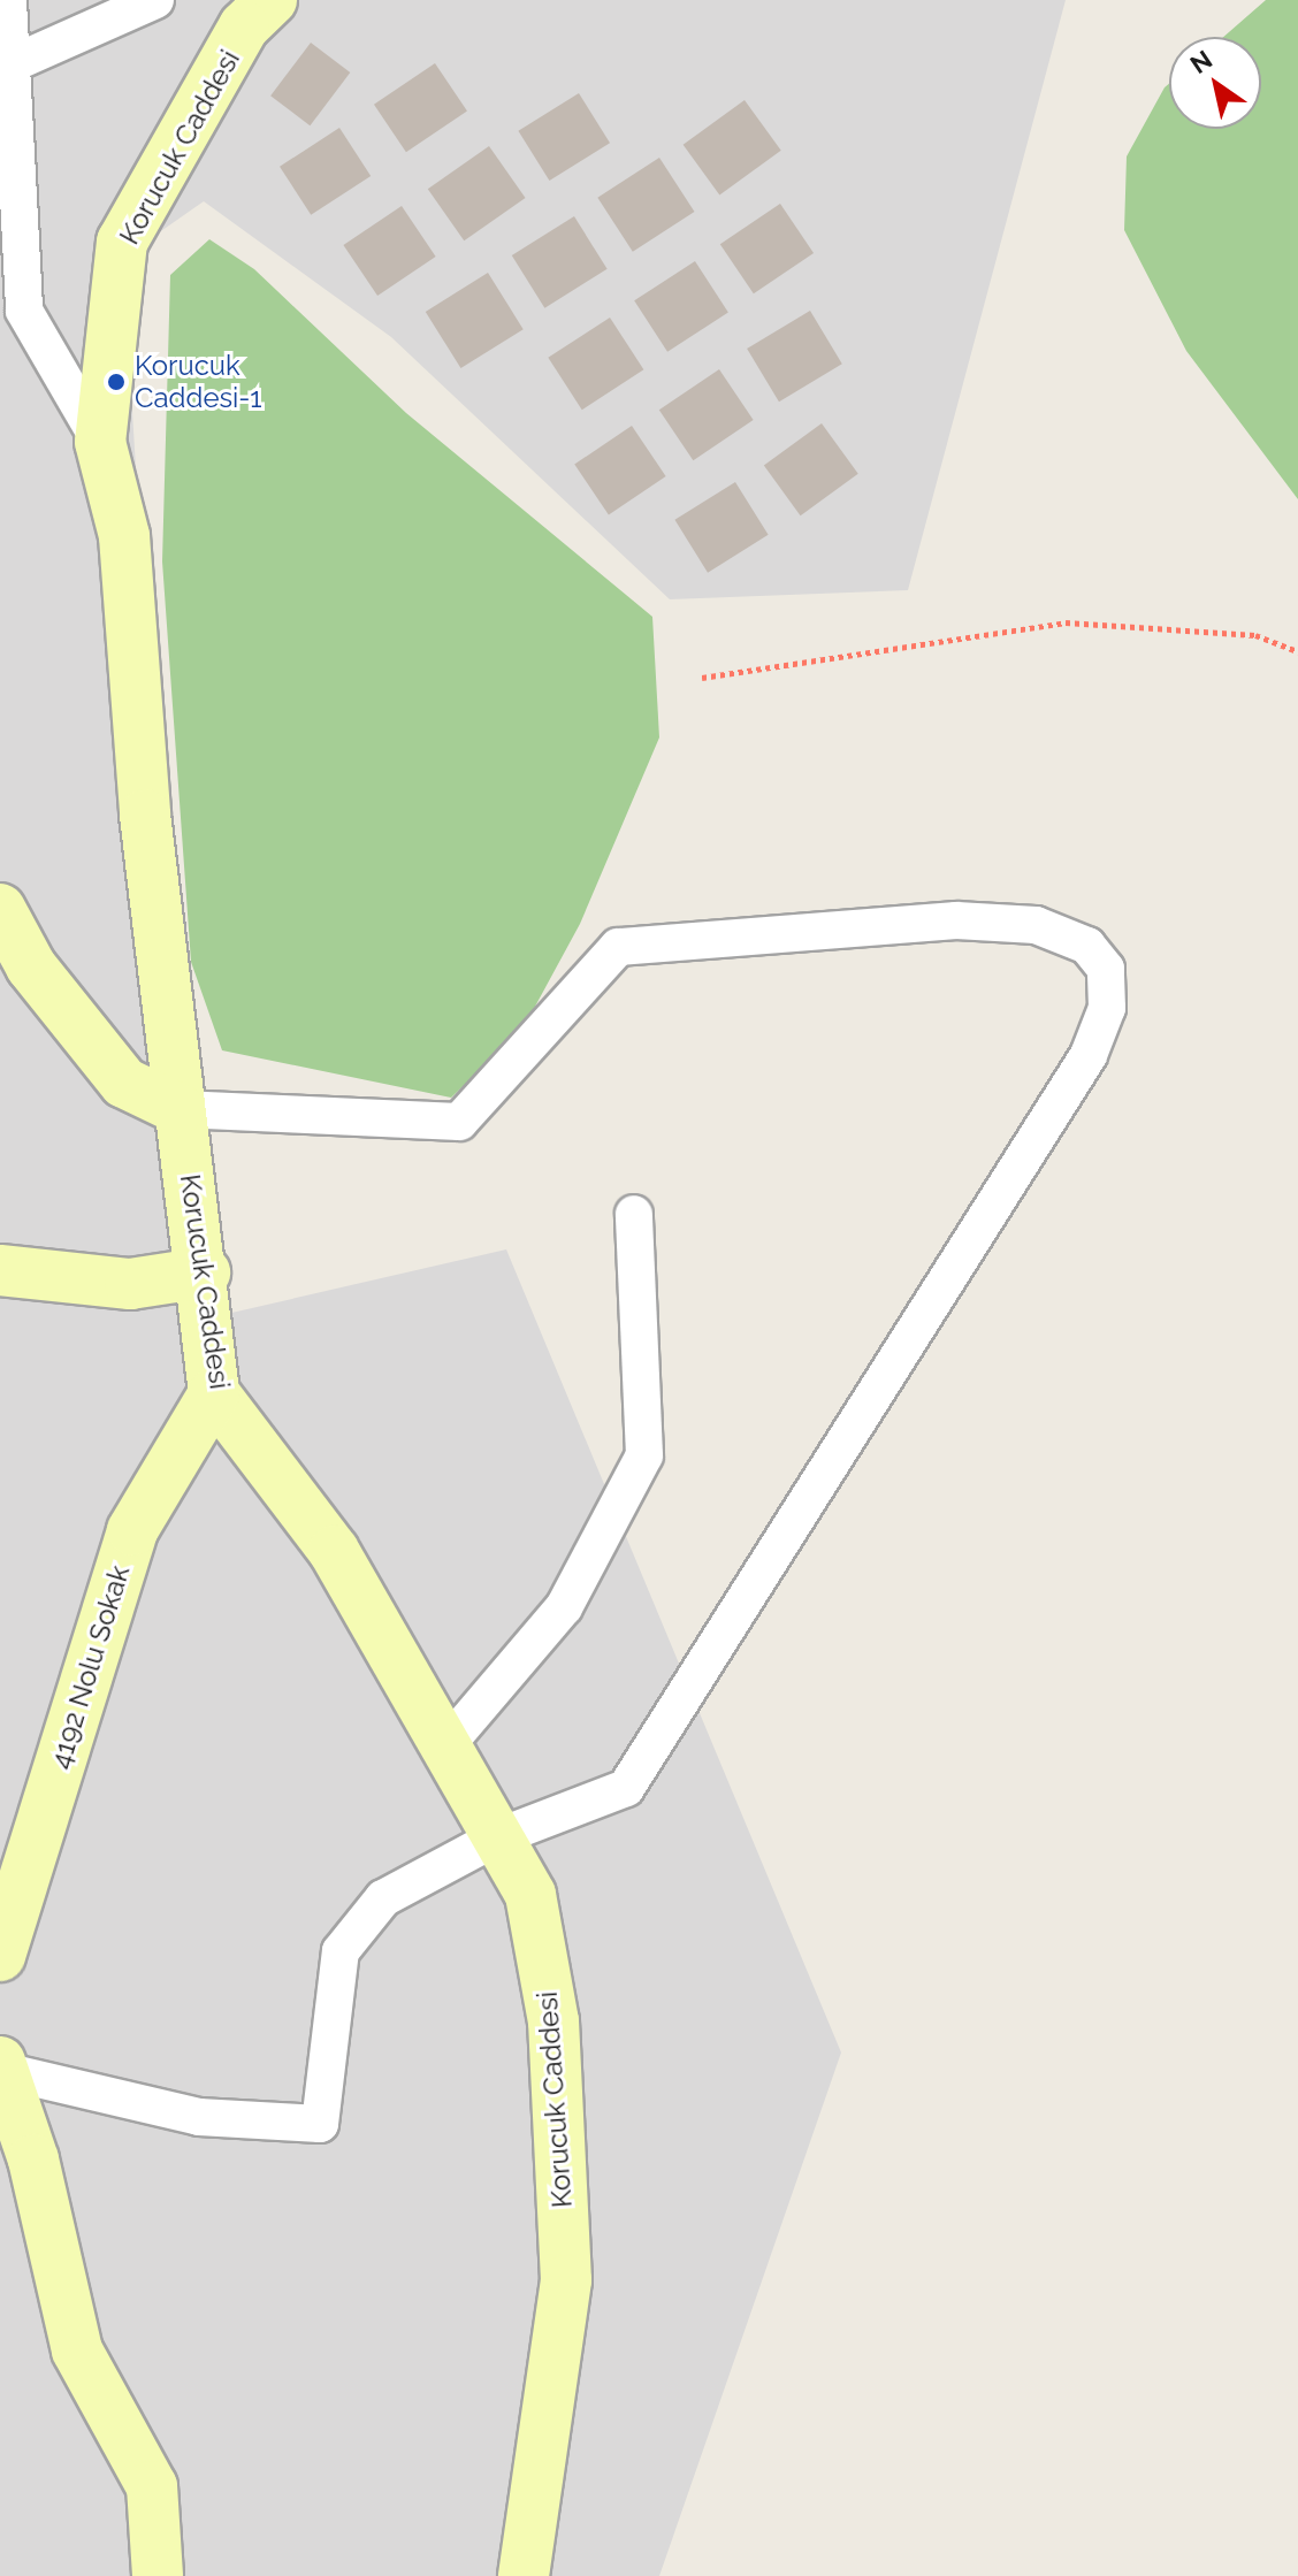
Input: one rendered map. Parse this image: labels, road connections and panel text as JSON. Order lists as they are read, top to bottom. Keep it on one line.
{"streets":{"street":["Korucuk Caddesi","4192 Nolu Sokak"]},"crossings":[["Korucuk Caddesi","4192 Nolu Sokak"]],"places":["Korucuk Caddesi-1"],"north":"top left"}
